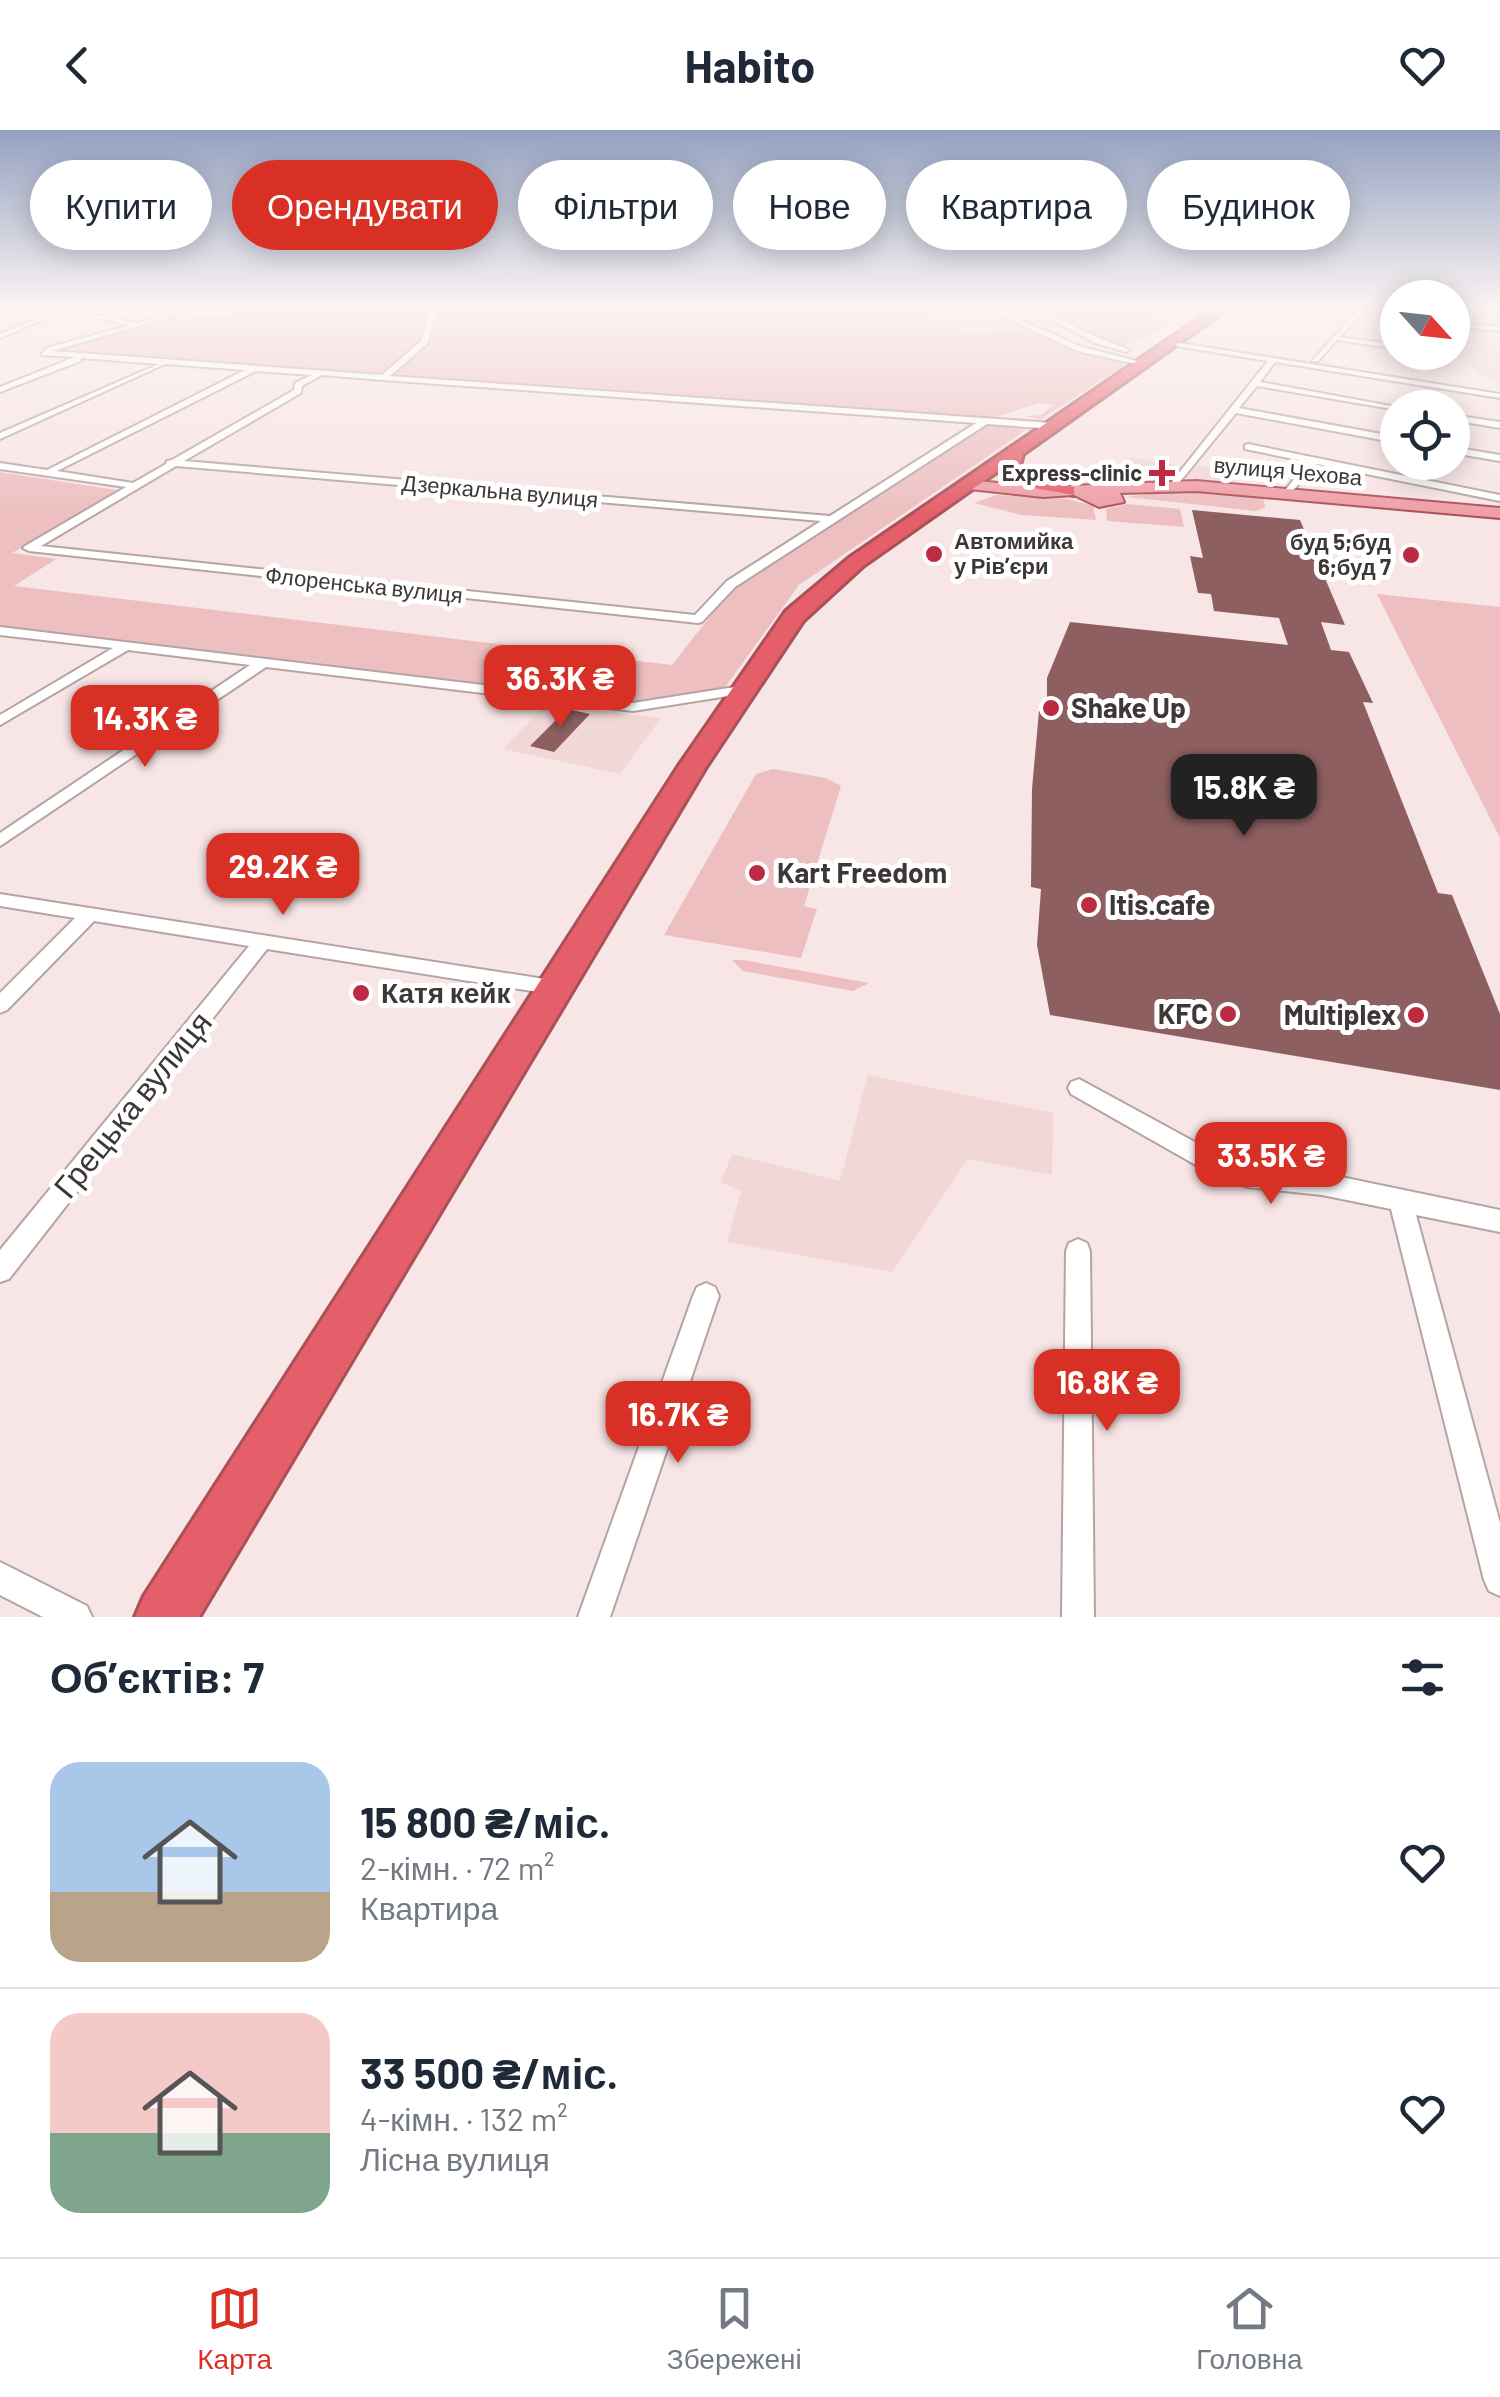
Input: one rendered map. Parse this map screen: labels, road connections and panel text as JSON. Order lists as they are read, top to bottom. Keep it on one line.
{"streets":{"main road":["вулиця Чехова"],"street":["Дзеркальна вулиця","Флоренська вулиця","Грецька вулиця"]},"crossings":[["Дзеркальна вулиця","Флоренська вулиця"]],"places":{"health":["Express-clinic"],"other":["Автомийка у Рівʼєри","буд 5;буд 6;буд 7","Shake Up","Kart Freedom","Itis.cafe","Катя кейк","KFC","Multiplex"]},"north":"bottom right","page":{"header":"Habito","chip":["Купити","Орендувати","Фільтри","Нове","Квартира","Будинок"],"price":["36.3K ₴","14.3K ₴","15.8K ₴","29.2K ₴","33.5K ₴","16.8K ₴","16.7K ₴"],"heading":"Об’єктів: 7","list":[{"name":"15 800 ₴/міс.","note":"2-кімн. · 72 m² · Квартира"},{"name":"33 500 ₴/міс.","note":"4-кімн. · 132 m² · Лісна вулиця"}],"tabs":["Карта","Збережені","Головна"]}}
